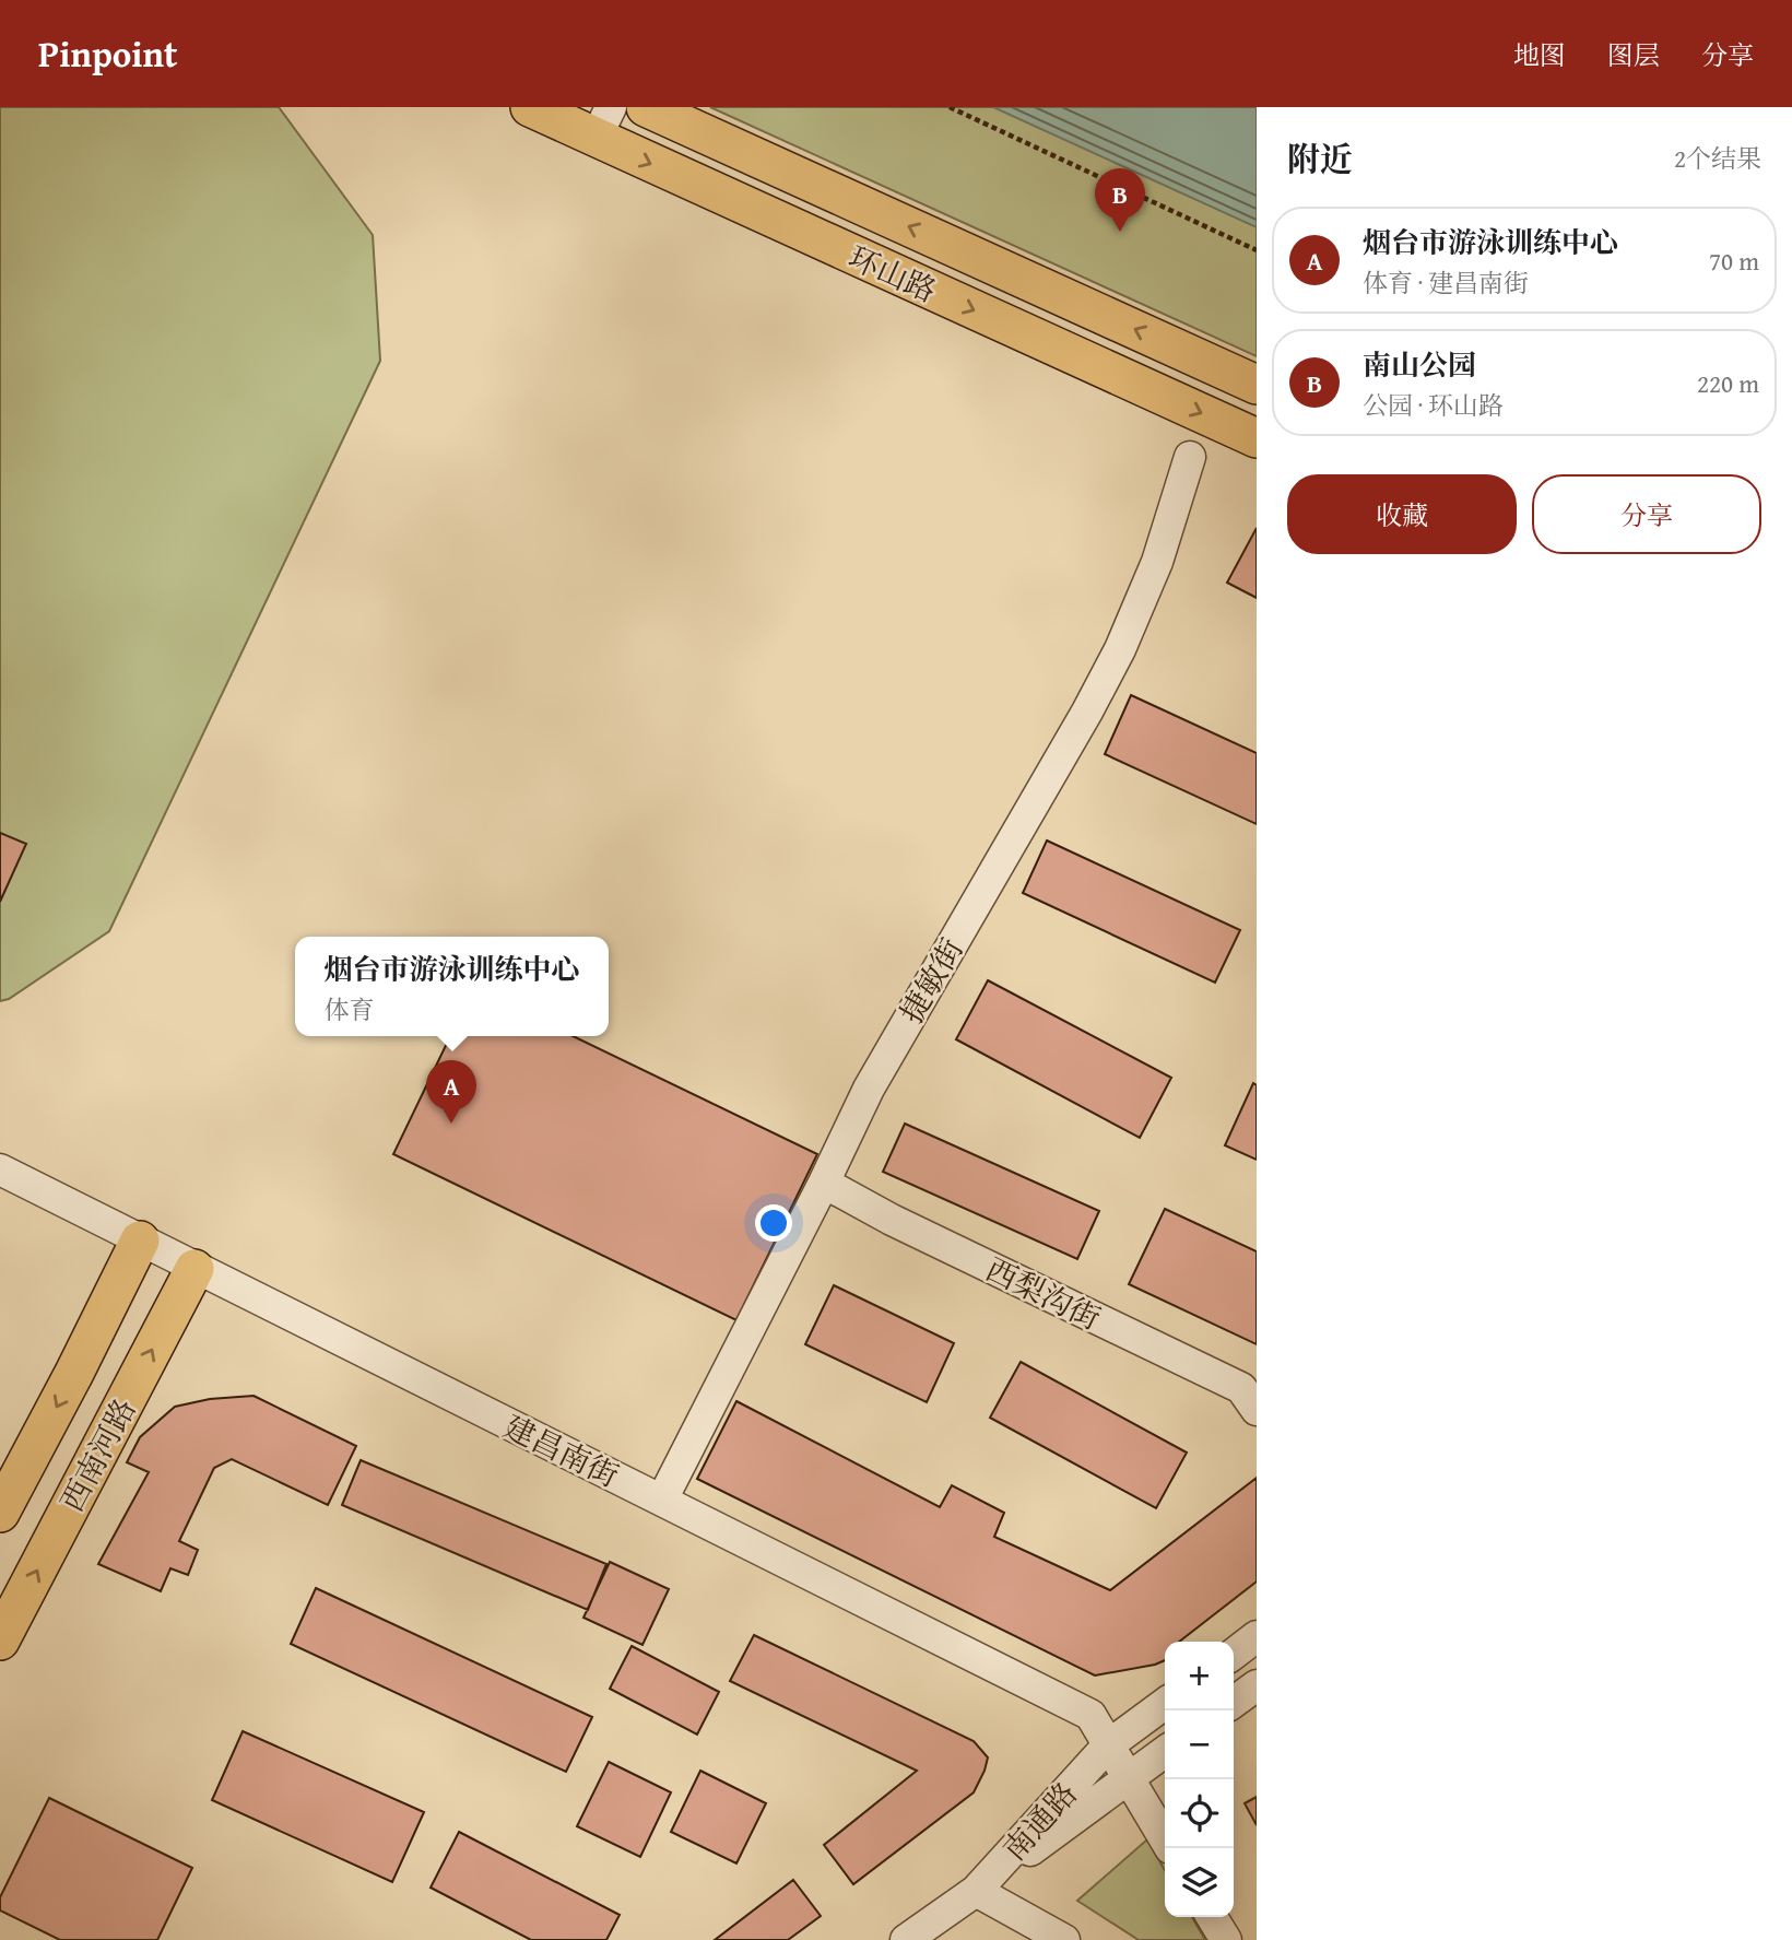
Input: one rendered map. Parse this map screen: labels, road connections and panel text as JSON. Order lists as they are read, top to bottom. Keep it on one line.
{"streets":{"main road":["环山路","西南河路"],"street":["捷敏街","西梨沟街","建昌南街","南通路"]},"crossings":[["捷敏街","西梨沟街"],["捷敏街","建昌南街"],["建昌南街","西南河路"],["建昌南街","南通路"]],"page":{"header":"Pinpoint","nav":["地图","图层","分享"],"heading":["附近","2个结果"],"pins":["B","A"],"list":[{"mark":"A","name":"烟台市游泳训练中心","note":"体育 · 建昌南街","value":"70 m"},{"mark":"B","name":"南山公园","note":"公园 · 环山路","value":"220 m"}],"buttons":["收藏","分享"],"popup":["烟台市游泳训练中心","体育"],"map_buttons":["+","−"]}}
